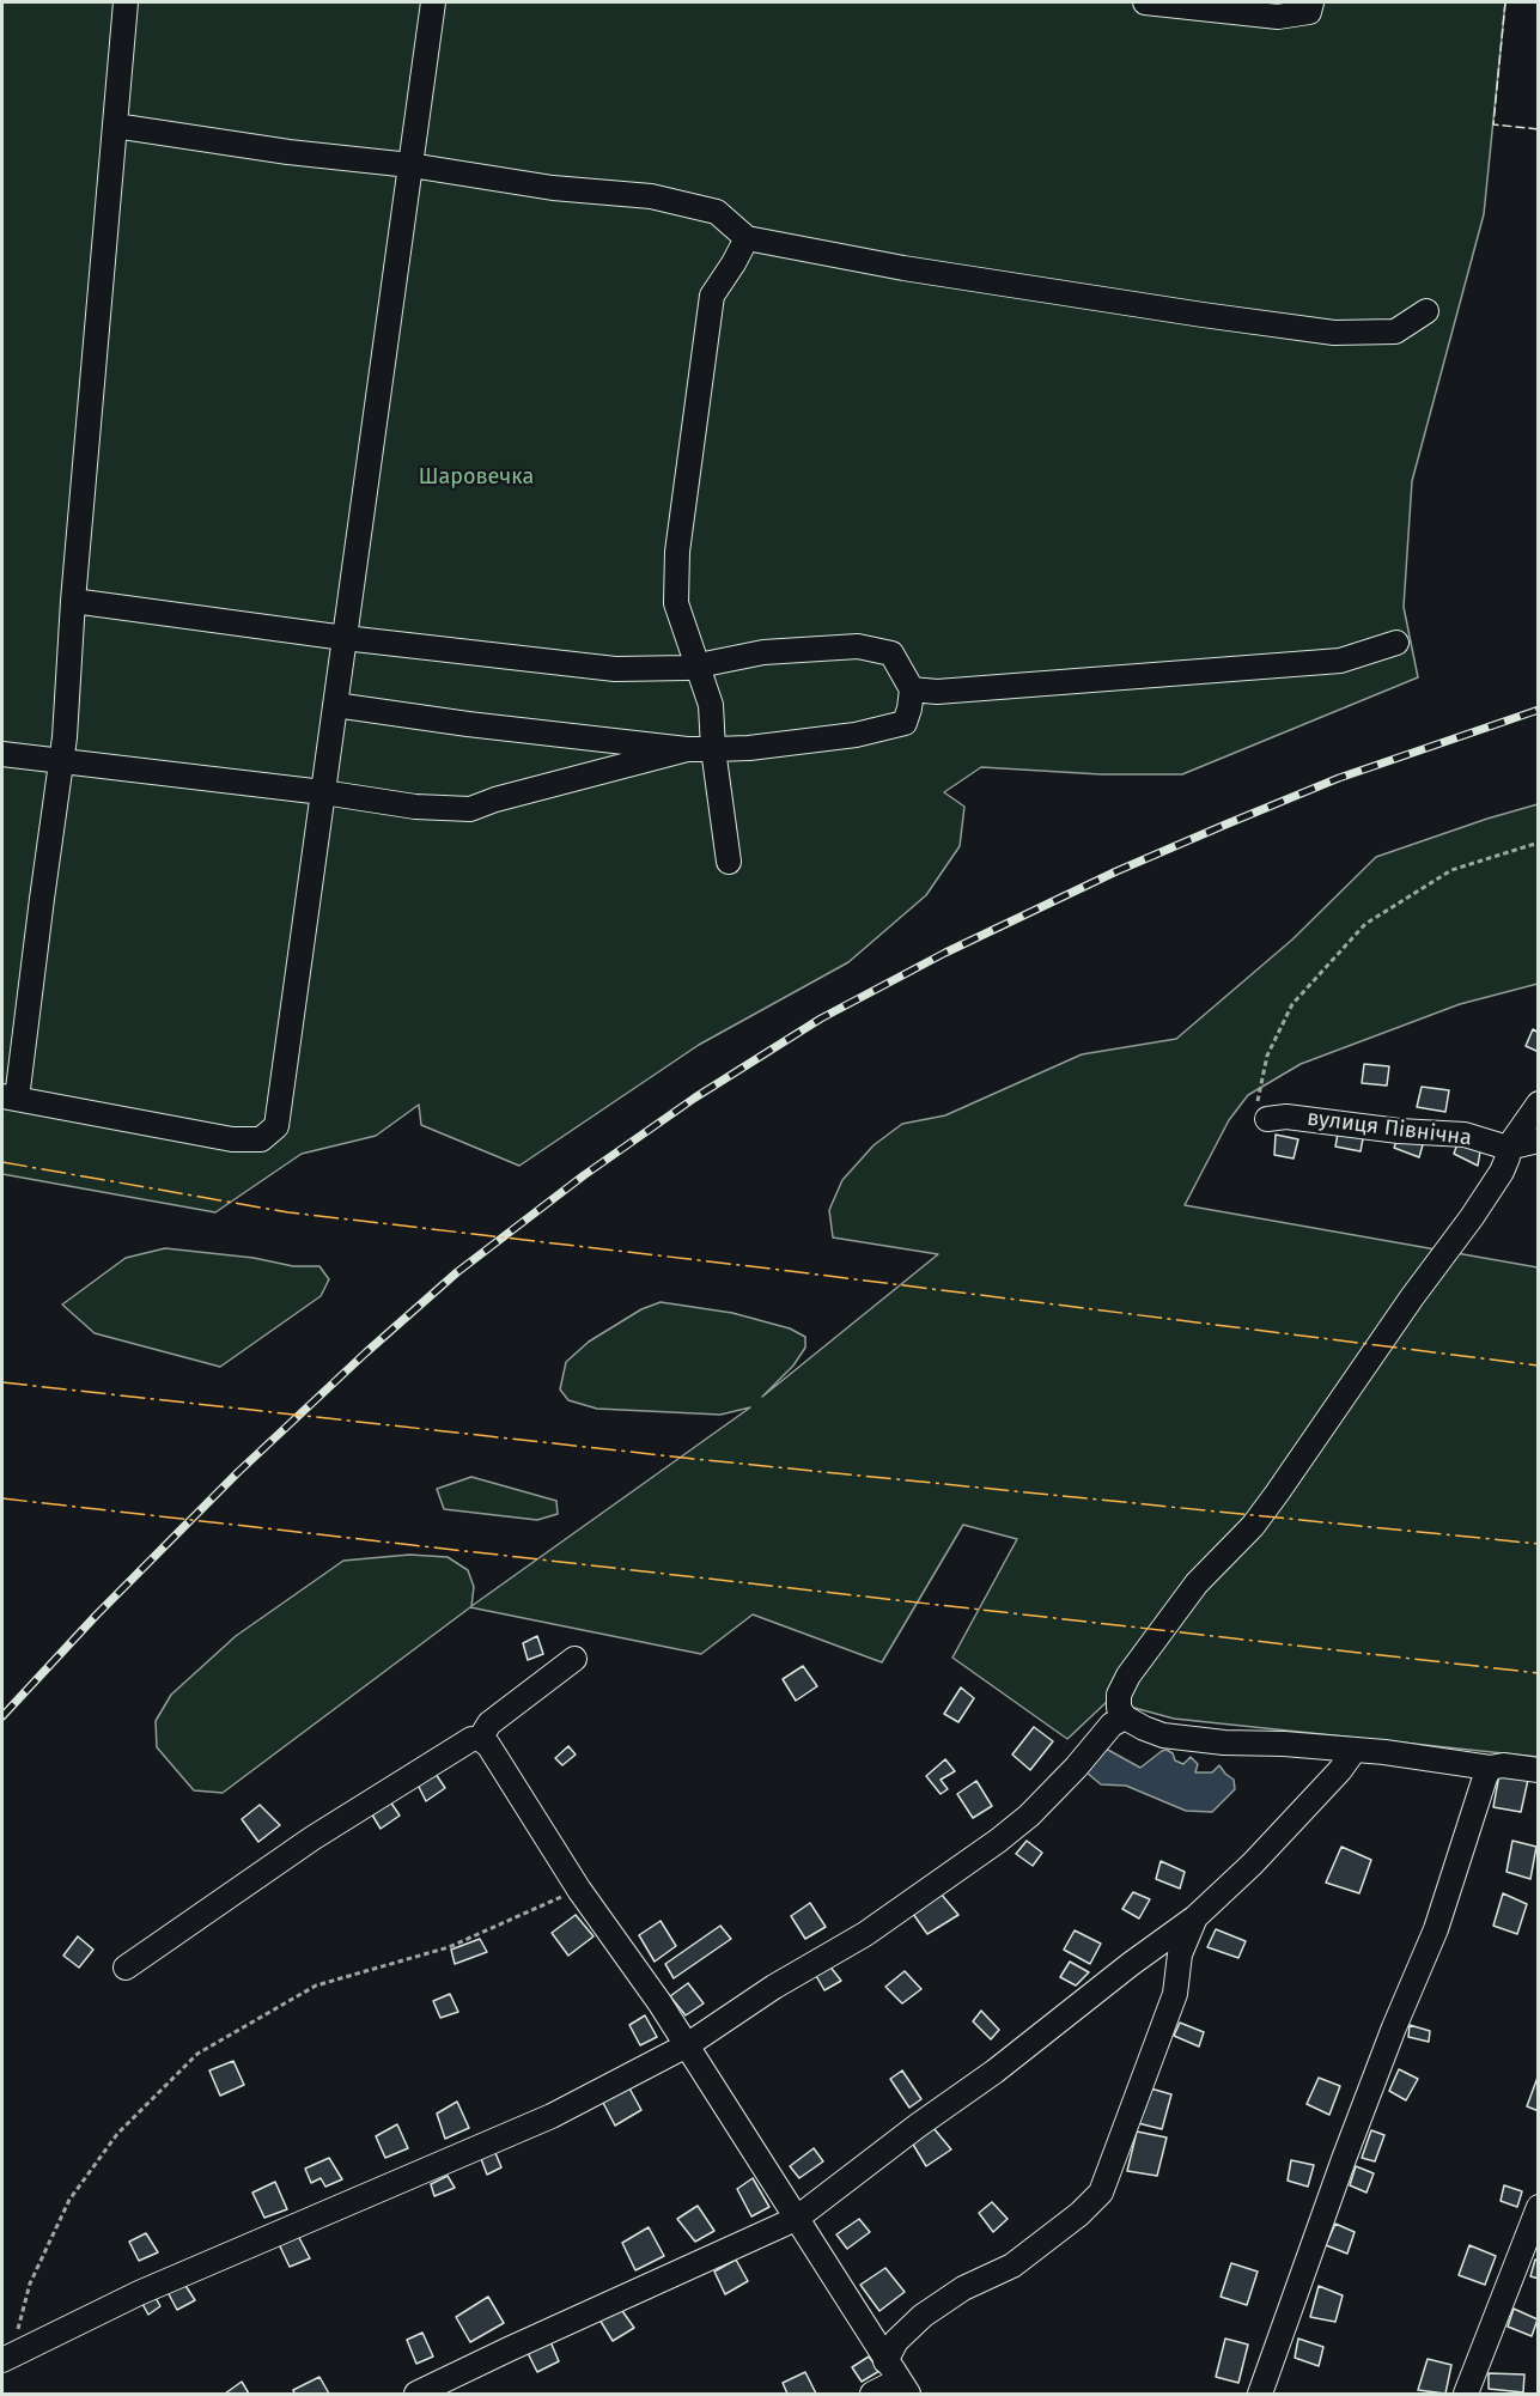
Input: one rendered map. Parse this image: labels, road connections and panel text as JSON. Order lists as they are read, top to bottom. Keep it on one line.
{"streets":{"street":["вулиця Північна"]},"parks":["Шаровечка"]}
